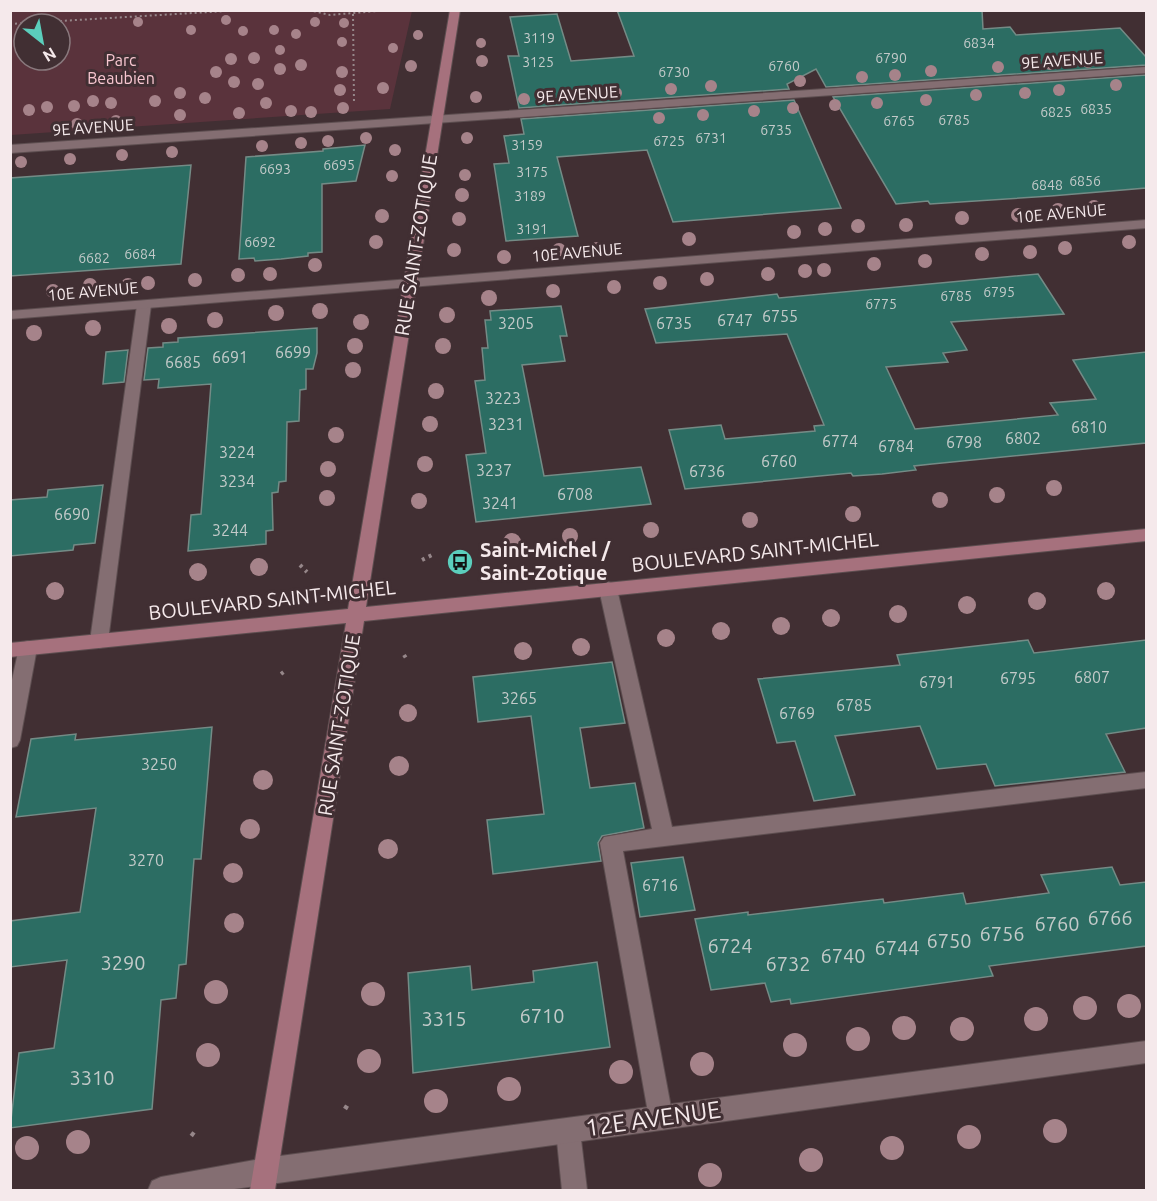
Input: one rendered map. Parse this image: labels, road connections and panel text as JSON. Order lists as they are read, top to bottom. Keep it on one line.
{"streets":{"street":["9E AVENUE","10E AVENUE","RUE SAINT-ZOTIQUE","BOULEVARD SAINT-MICHEL","12E AVENUE"]},"crossings":[["9E AVENUE","RUE SAINT-ZOTIQUE"],["10E AVENUE","RUE SAINT-ZOTIQUE"],["RUE SAINT-ZOTIQUE","BOULEVARD SAINT-MICHEL"],["RUE SAINT-ZOTIQUE","12E AVENUE"]],"parks":["Parc Beaubien"],"places":{"bus stop":["Saint-Michel / Saint-Zotique"]},"house_numbers":["3119","6834","6790","3125","6760","6730","6835","6825","6785","6765","6735","6731","6725","3159","6695","6693","3175","6856","6848","3189","3191","6692","6684","6682","6795","6785","6775","6755","6747","3205","6735","6699","6691","6685","3223","3231","6810","6802","6774","6798","6784","3224","6760","3237","6736","3234","6708","3241","6690","3244","6807","6795","6791","3265","6785","6769","3250","3270","6716","6766","6760","6756","6750","6724","6744","6740","3290","6732","6710","3315","3310"],"north":"bottom right"}
